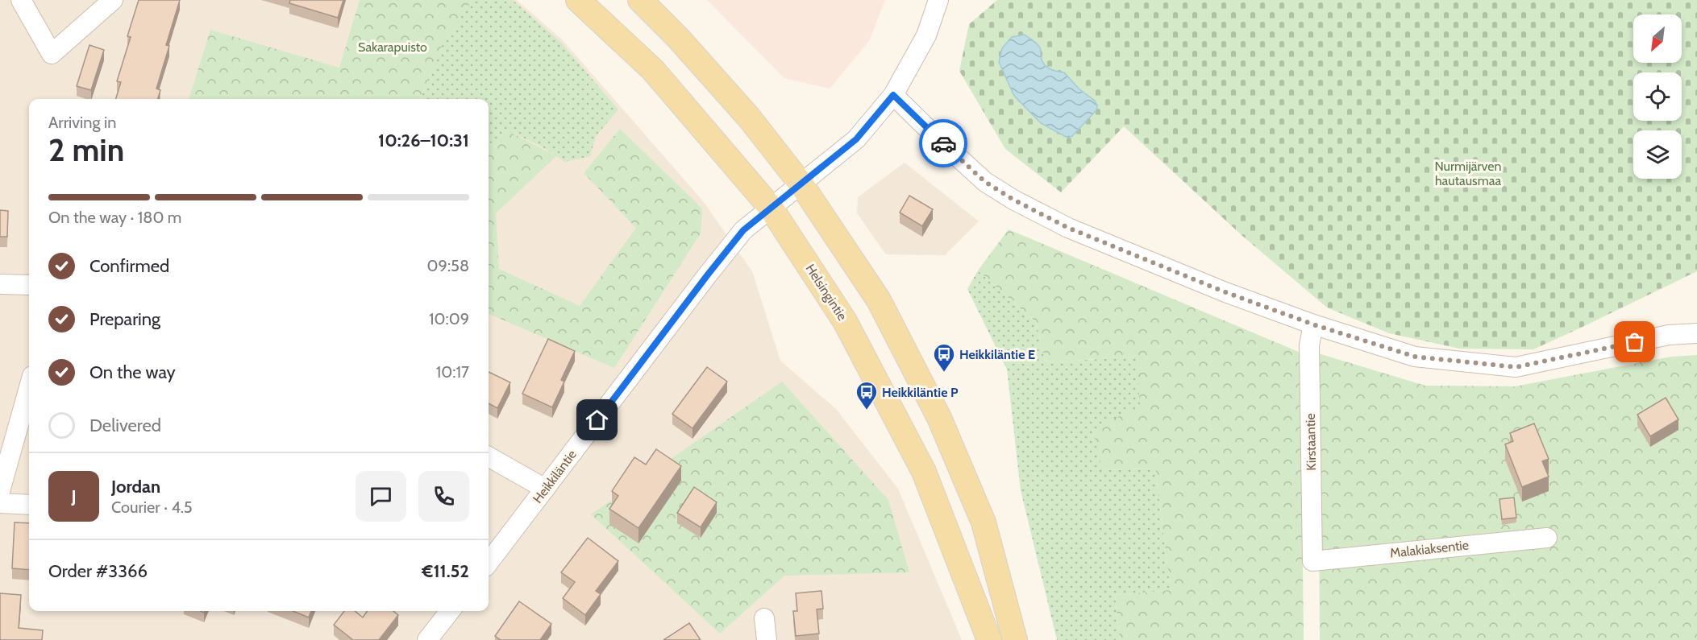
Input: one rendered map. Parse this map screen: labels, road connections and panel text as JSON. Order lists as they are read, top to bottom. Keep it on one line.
{"streets":{"main road":["Helsingintie"],"street":["Kirstaantie","Heikkiläntie","Malakiaksentie"]},"crossings":[["Helsingintie","Heikkiläntie"],["Kirstaantie","Malakiaksentie"]],"parks":["Sakarapuisto","Nurmijärven hautausmaa"],"places":{"bus stop":["Heikkiläntie E","Heikkiläntie P"]},"north":"bottom left","page":{"heading":["2 min","Arriving in","10:26–10:31"],"panel":["Jordan","Courier · 4.5","Order #3366","€11.52"],"bar":"On the way · 180 m","list":[["Confirmed","09:58"],["Preparing","10:09"],["On the way","10:17"],"Delivered"],"round":"J"}}
